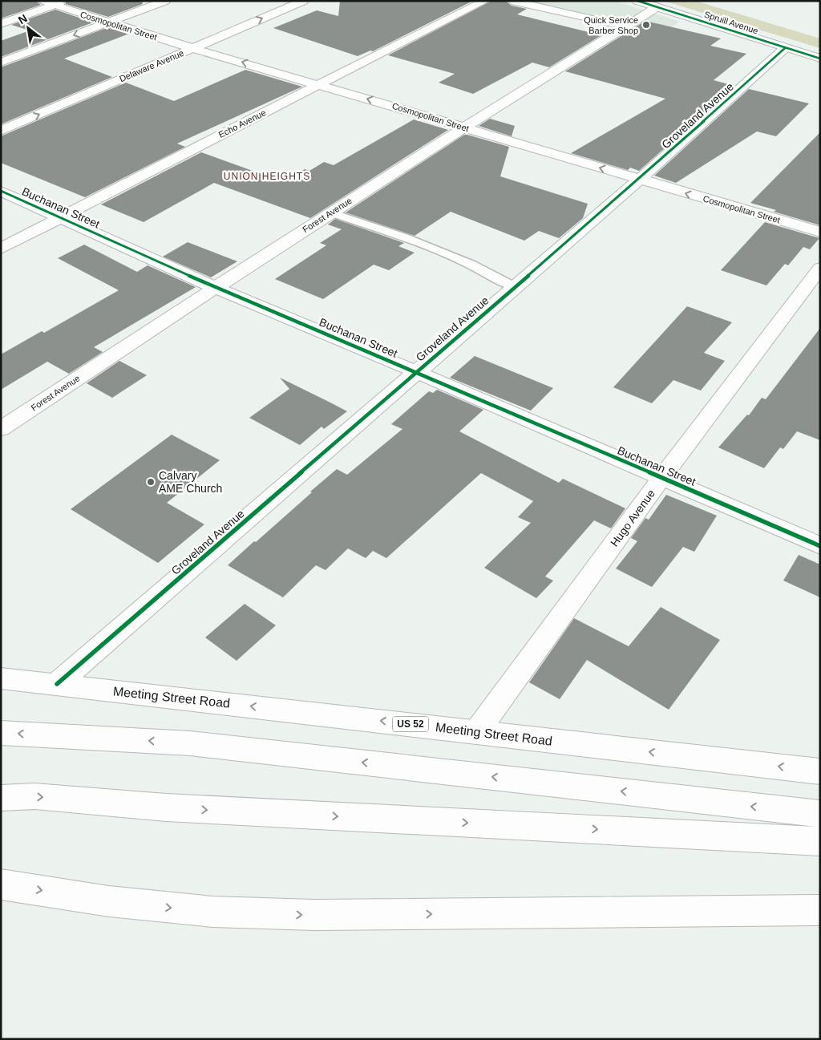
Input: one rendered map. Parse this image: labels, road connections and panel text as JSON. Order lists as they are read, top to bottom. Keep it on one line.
{"streets":{"main road":["Spruill Avenue","Cosmopolitan Street","Delaware Avenue","Groveland Avenue","Echo Avenue","Buchanan Street","Forest Avenue","Hugo Avenue","Meeting Street Road","US 52"]},"crossings":[["Spruill Avenue","Groveland Avenue"],["Spruill Avenue","Forest Avenue"],["Cosmopolitan Street","Delaware Avenue"],["Cosmopolitan Street","Groveland Avenue"],["Cosmopolitan Street","Echo Avenue"],["Cosmopolitan Street","Forest Avenue"],["Groveland Avenue","Buchanan Street"],["Groveland Avenue","Meeting Street Road"],["Echo Avenue","Buchanan Street"],["Buchanan Street","Forest Avenue"],["Buchanan Street","Hugo Avenue"],["Hugo Avenue","Meeting Street Road"]],"one_way":["Cosmopolitan Street"],"districts":["UNION HEIGHTS"],"places":["Quick Service Barber Shop","Calvary AME Church"],"north":"top left"}
